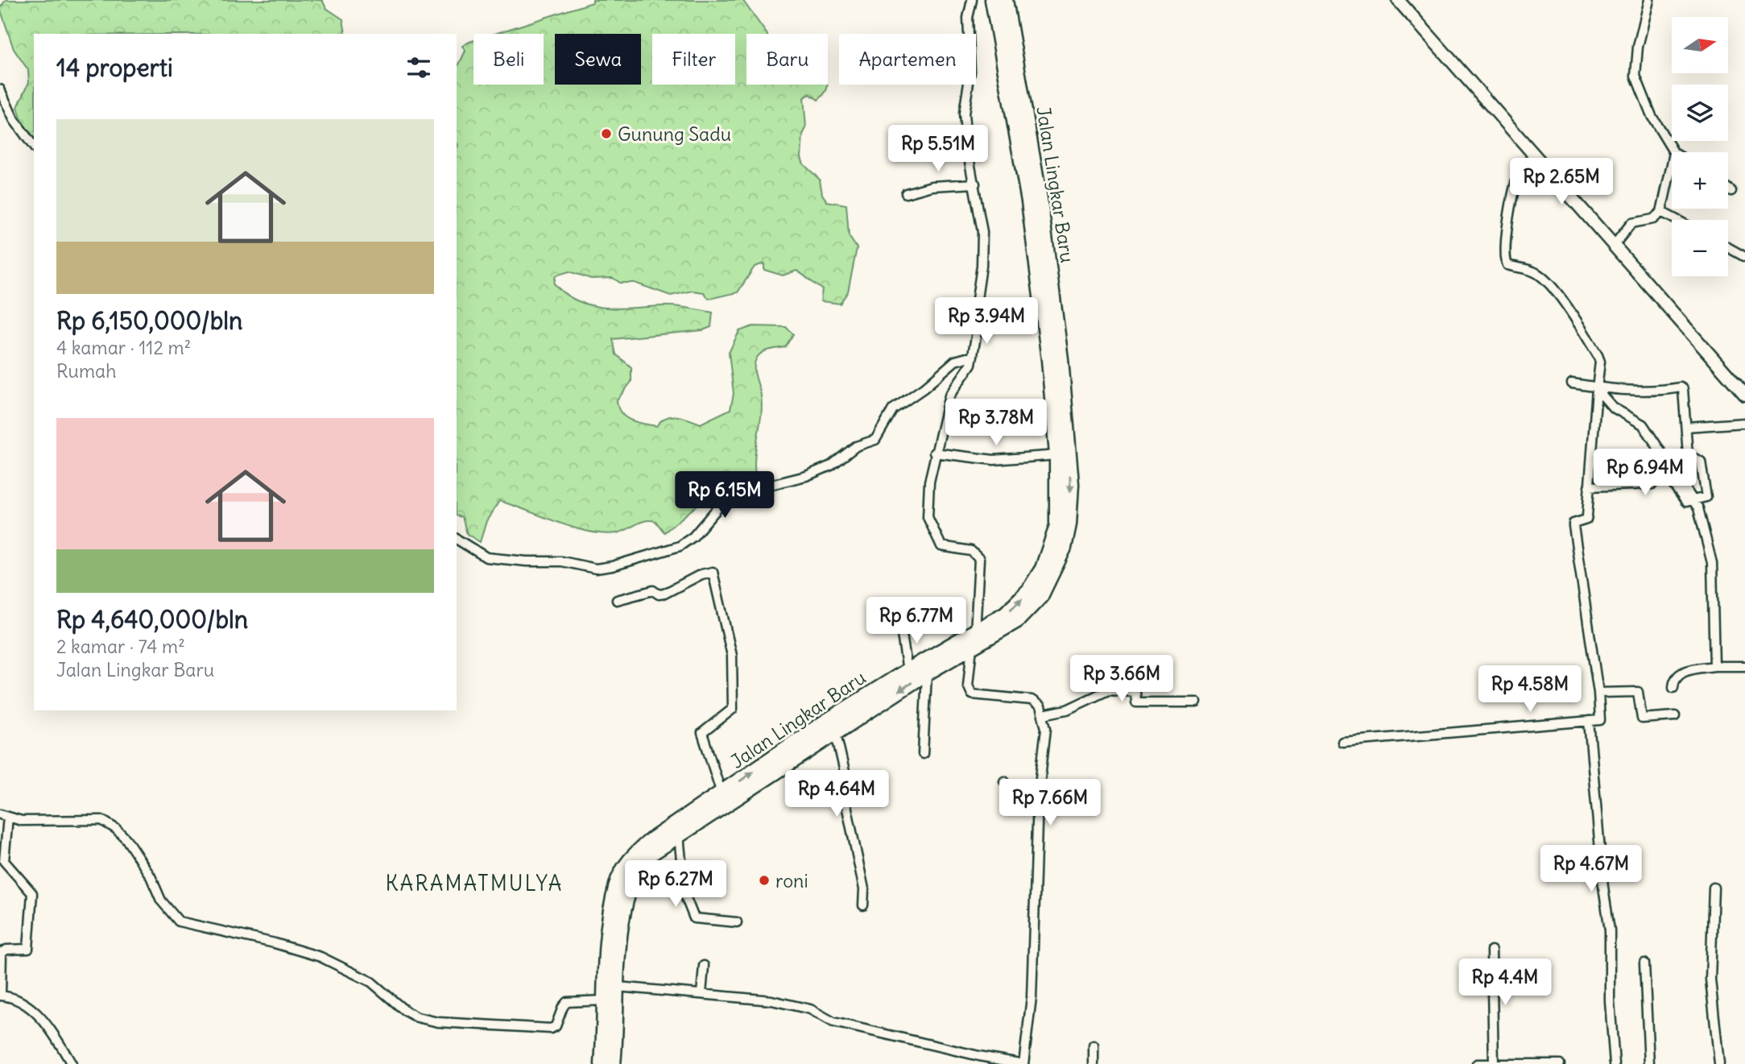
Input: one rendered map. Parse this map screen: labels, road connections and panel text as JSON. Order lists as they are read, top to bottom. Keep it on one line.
{"streets":{"highway":["Jalan Lingkar Baru"]},"districts":["KARAMATMULYA"],"places":["Gunung Sadu","roni"],"north":"right","page":{"map_buttons":["+","−"],"chip":["Beli","Sewa","Filter","Baru","Apartemen"],"heading":"14 properti","list":[{"name":"Rp 6,150,000/bln","note":"4 kamar · 112 m² · Rumah"},{"name":"Rp 4,640,000/bln","note":"2 kamar · 74 m² · Jalan Lingkar Baru"}],"price":["Rp 5.51M","Rp 2.65M","Rp 3.94M","Rp 3.78M","Rp 6.94M","Rp 6.15M","Rp 6.77M","Rp 3.66M","Rp 4.58M","Rp 4.64M","Rp 7.66M","Rp 4.67M","Rp 6.27M","Rp 4.4M"]}}
